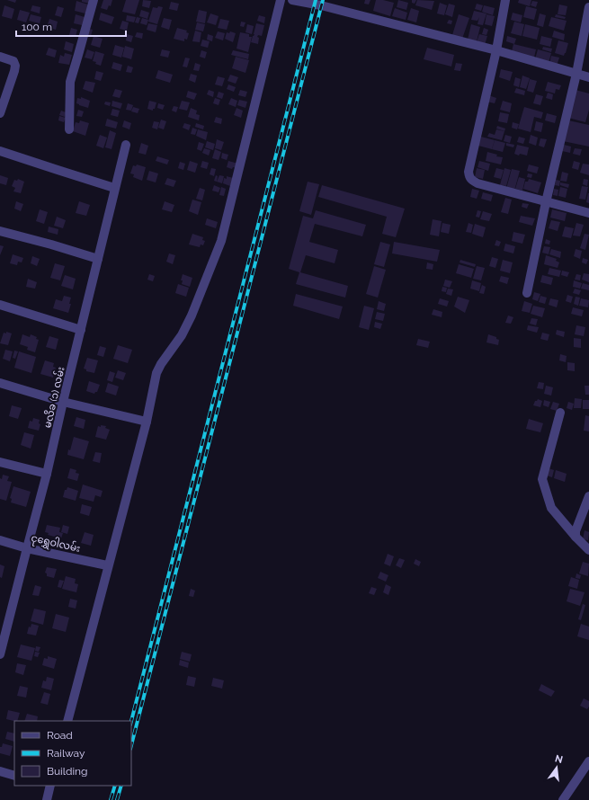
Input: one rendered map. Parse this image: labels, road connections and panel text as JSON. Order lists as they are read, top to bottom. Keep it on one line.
{"streets":{"street":["မလိခ (၁) လမ်း","ငုရွှေဝါလမ်း"]},"crossings":[["မလိခ (၁) လမ်း","ငုရွှေဝါလမ်း"]],"legend":["Road","Railway","Building"],"scale_bar":"100 m","north":"top"}
